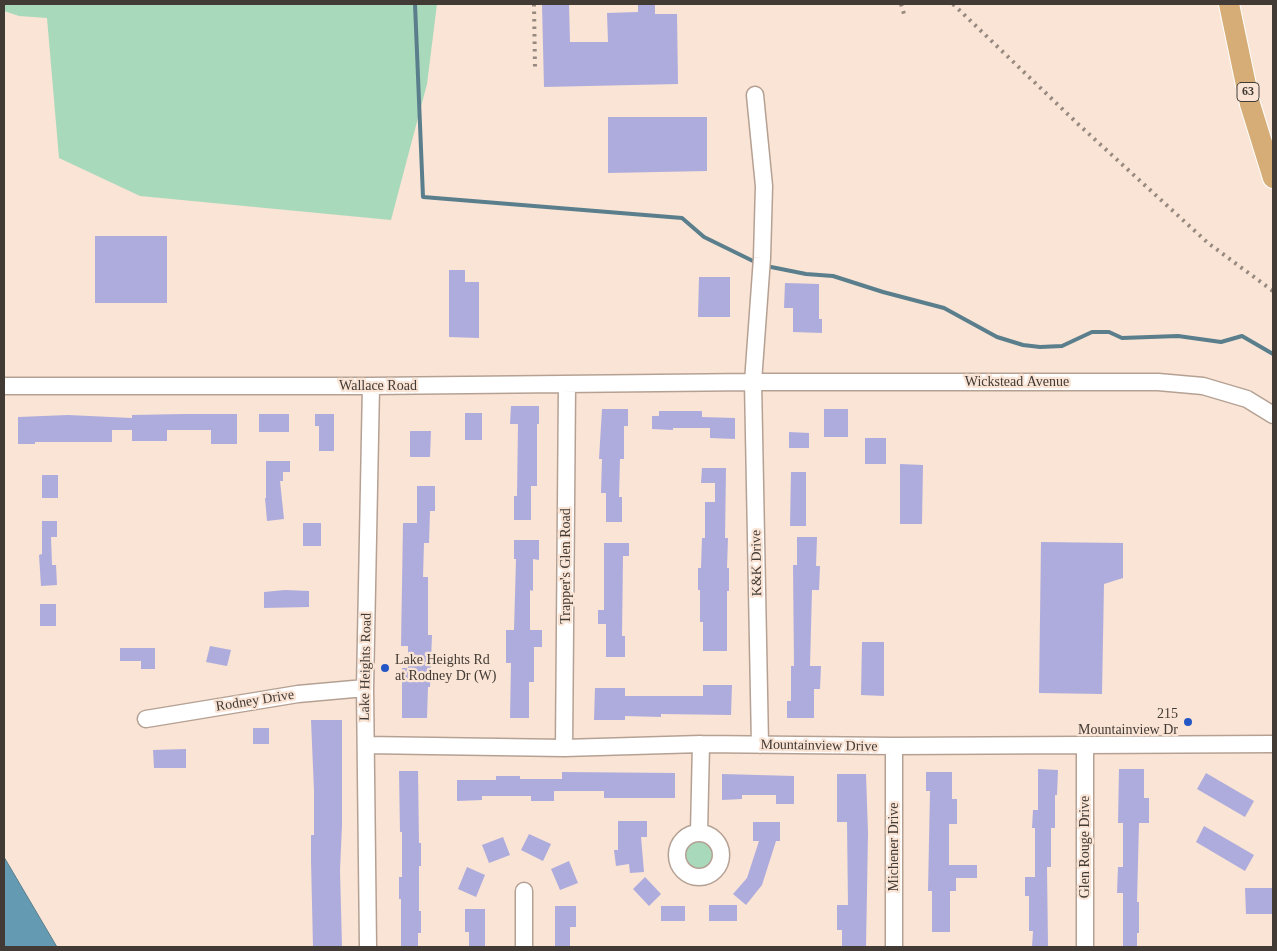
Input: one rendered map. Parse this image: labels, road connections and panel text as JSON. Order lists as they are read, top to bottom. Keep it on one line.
{"streets":{"main road":["63"],"street":["Wickstead Avenue","Wallace Road","K&K Drive","Trapper's Glen Road","Lake Heights Road","Rodney Drive","Mountainview Drive","Michener Drive","Glen Rouge Drive"]},"crossings":[["Wickstead Avenue","Wallace Road"],["Wickstead Avenue","K&K Drive"],["Wallace Road","K&K Drive"],["Wallace Road","Trapper's Glen Road"],["Wallace Road","Lake Heights Road"],["K&K Drive","Mountainview Drive"],["Trapper's Glen Road","Mountainview Drive"],["Lake Heights Road","Rodney Drive"],["Lake Heights Road","Mountainview Drive"],["Mountainview Drive","Michener Drive"],["Mountainview Drive","Glen Rouge Drive"]],"places":["Lake Heights Rd at Rodney Dr (W)","215 Mountainview Dr"]}
